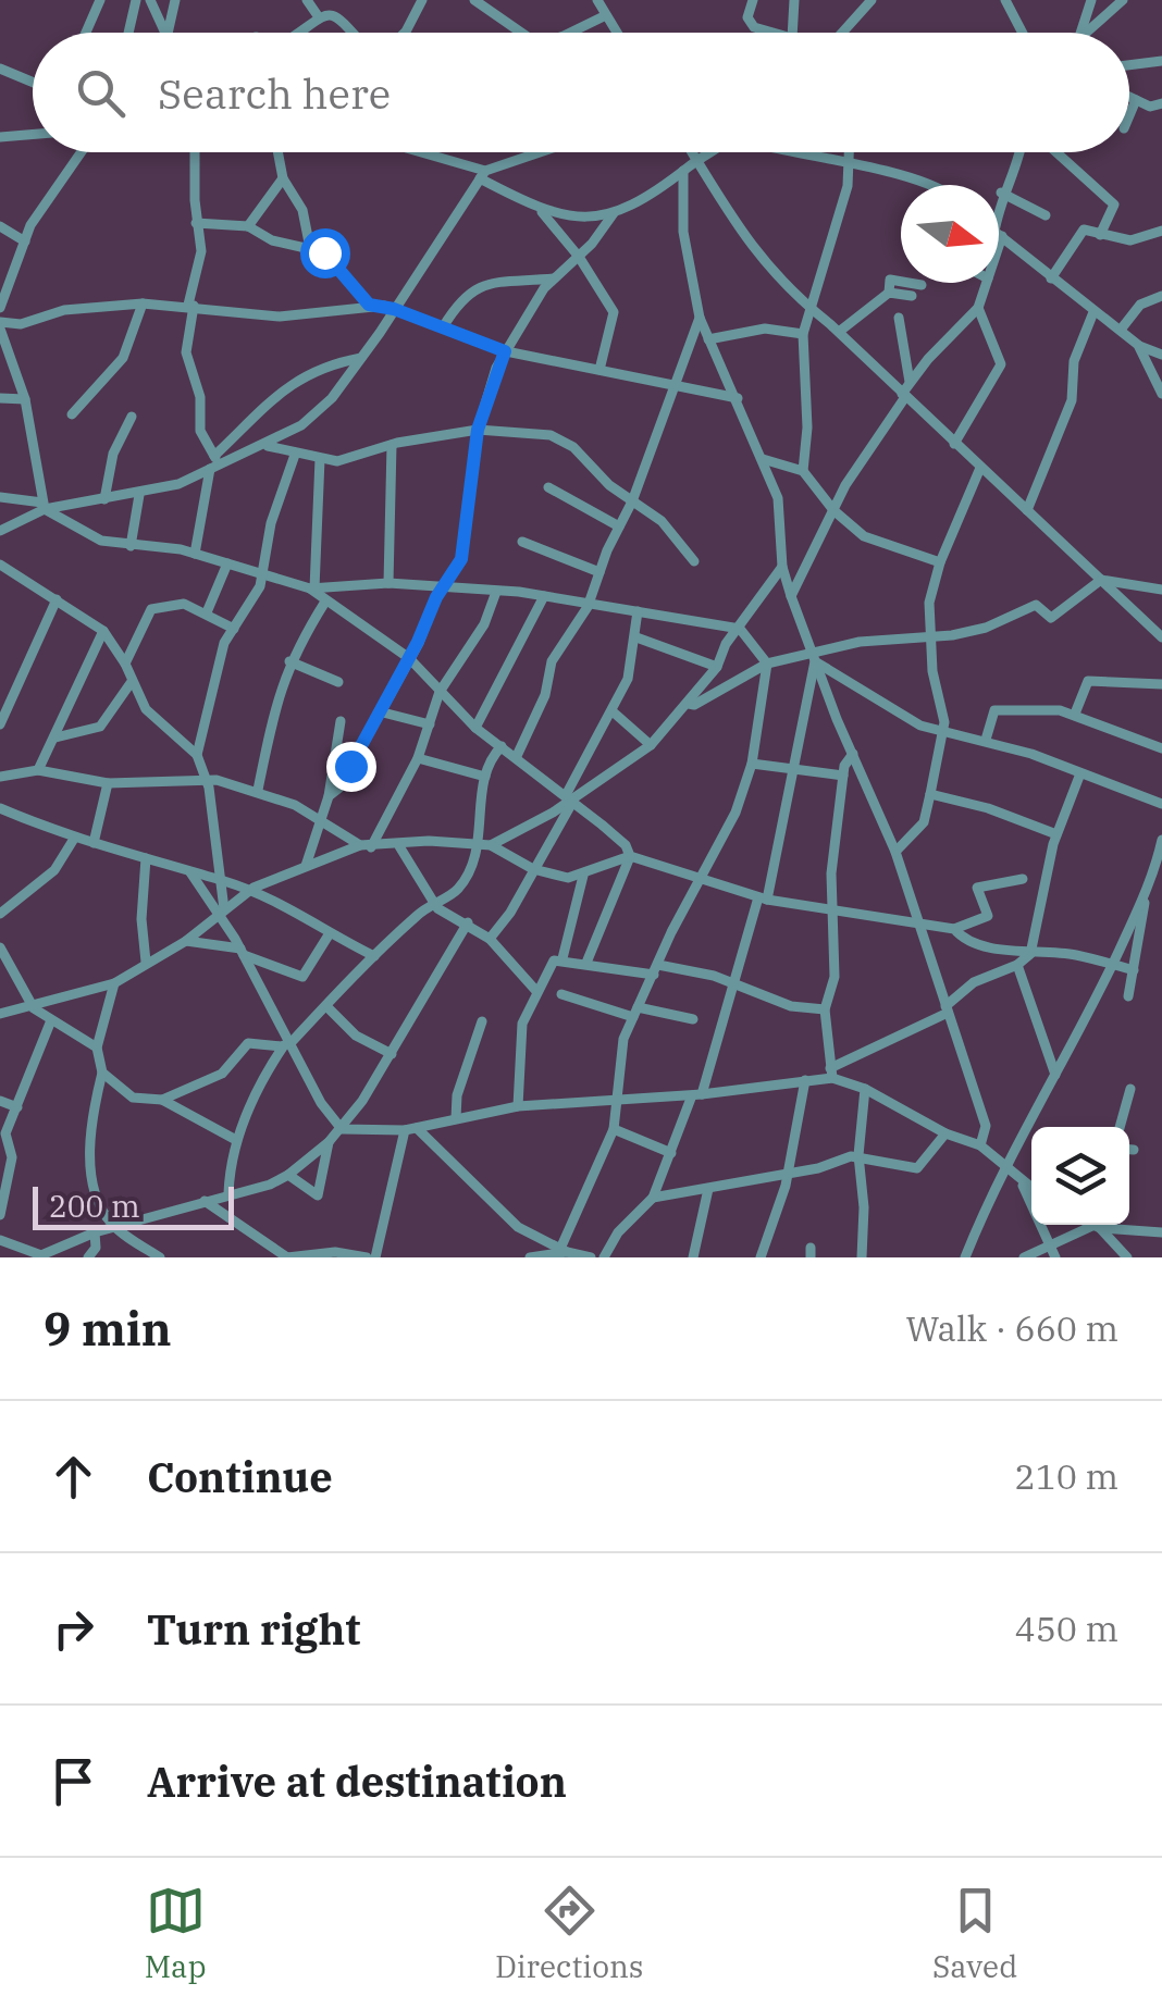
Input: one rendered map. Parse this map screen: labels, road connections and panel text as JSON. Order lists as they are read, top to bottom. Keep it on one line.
{"scale_bar":"200 m","north":"right","page":{"search":"Search here","scale":"200 m","heading":["9 min","Walk · 660 m"],"list":[["Continue","210 m"],["Turn right","450 m"],"Arrive at destination"],"nav":["Map","Directions","Saved"]}}
